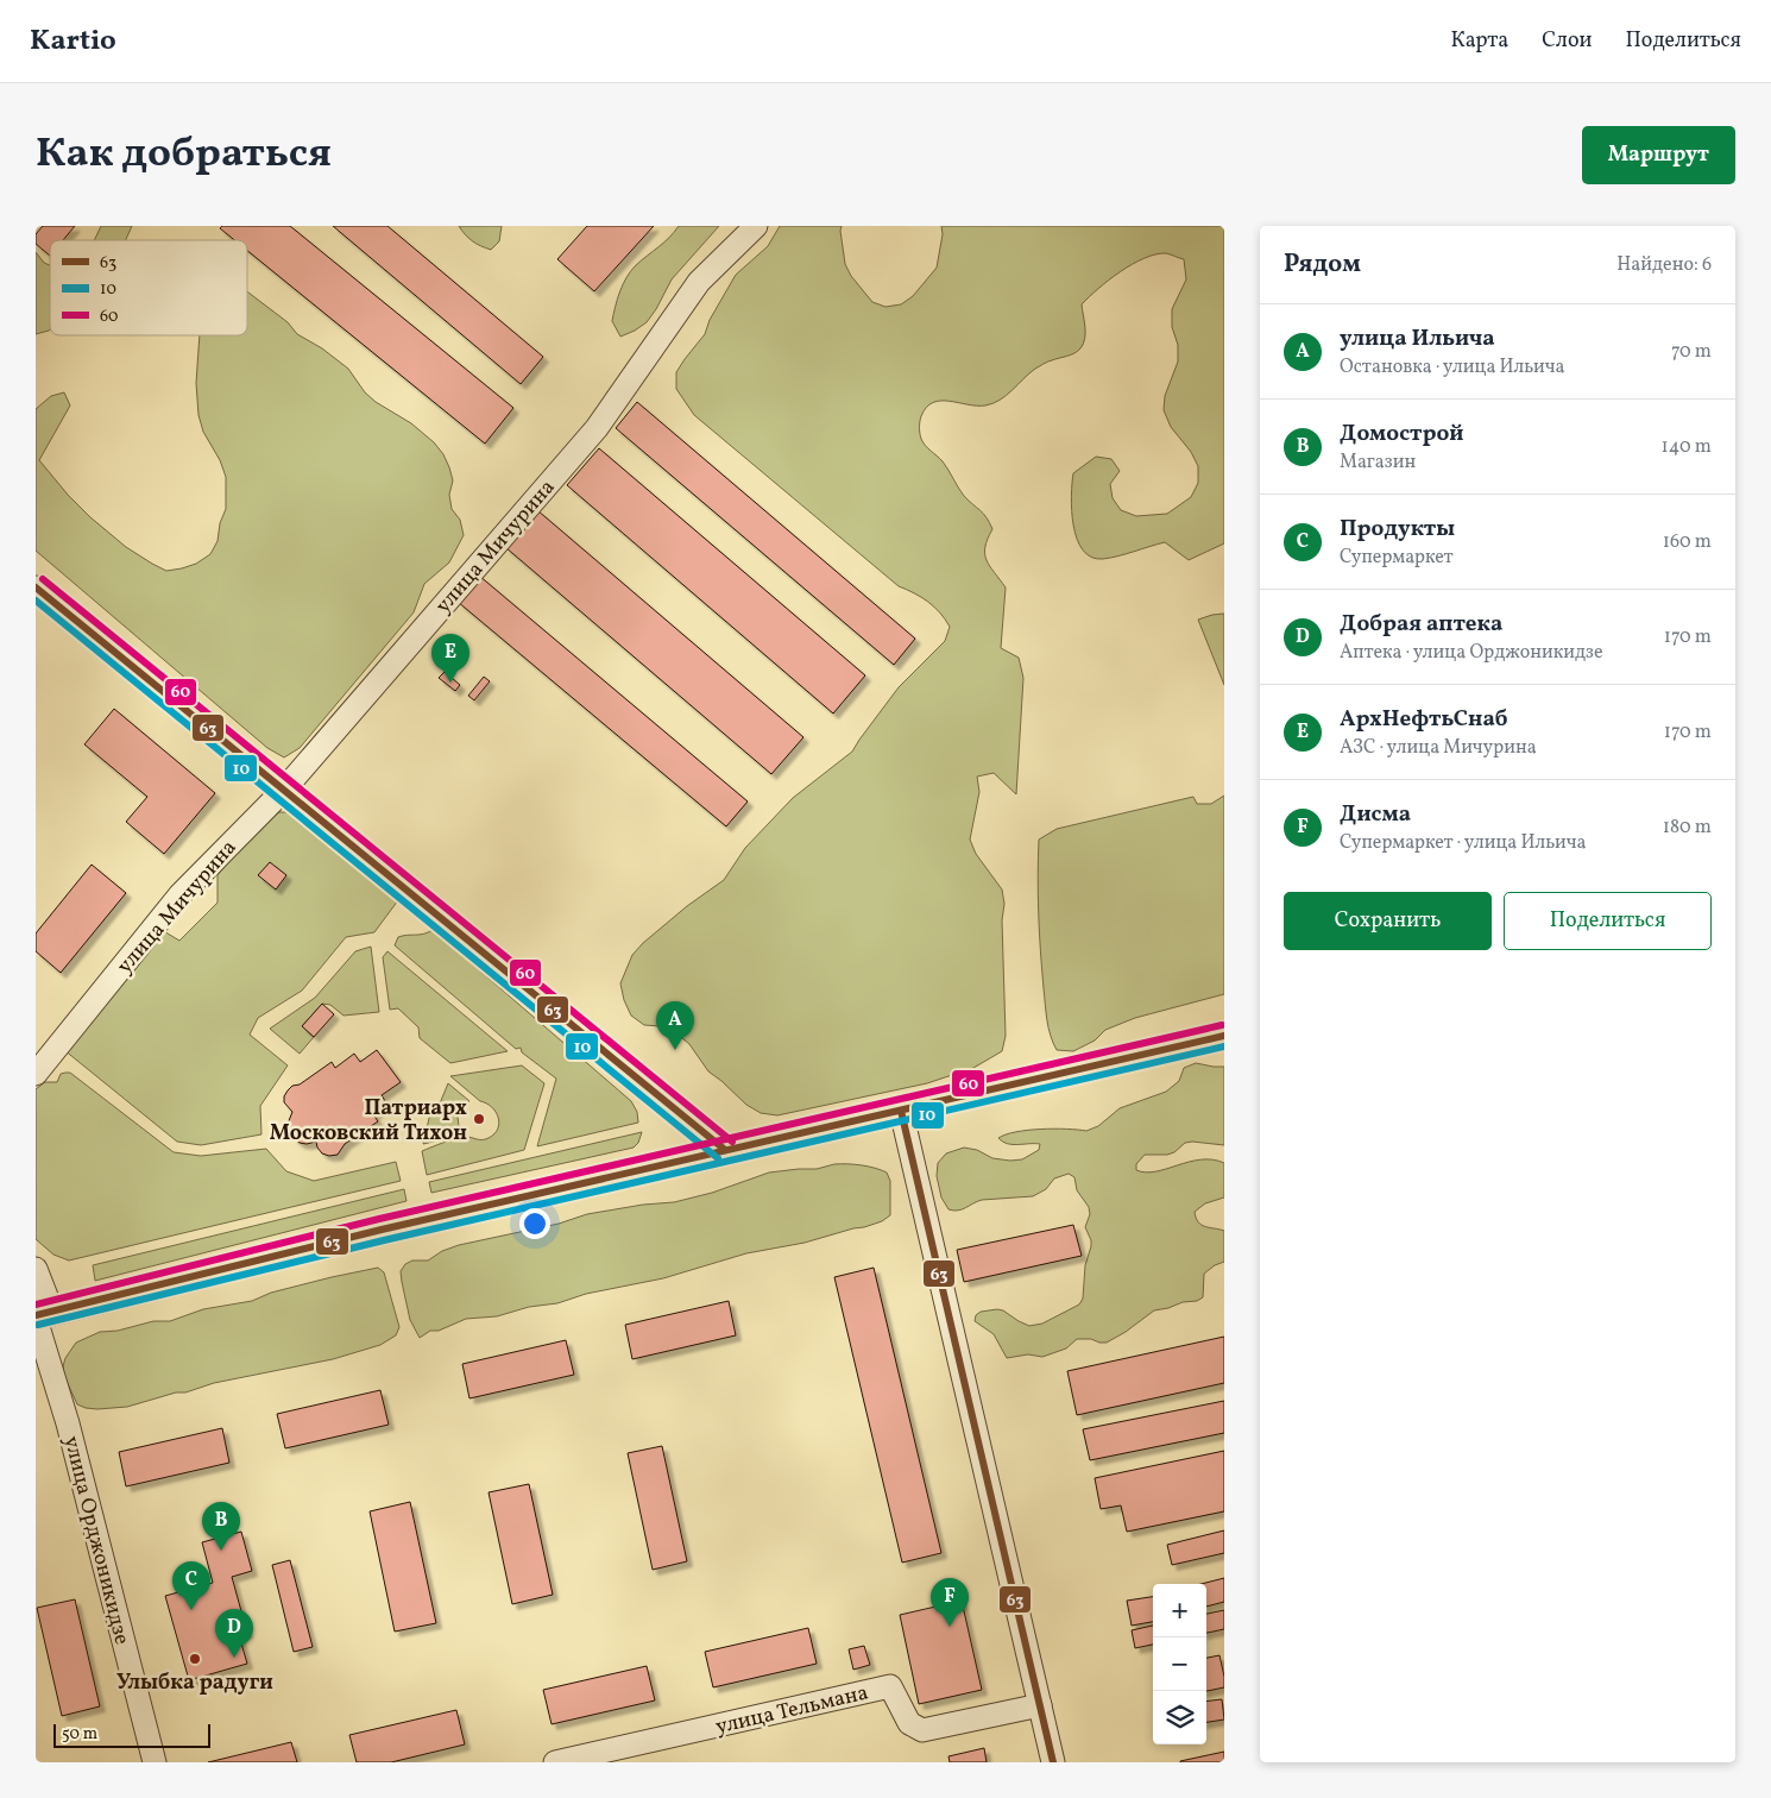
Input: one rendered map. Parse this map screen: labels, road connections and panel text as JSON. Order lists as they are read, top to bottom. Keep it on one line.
{"streets":{"street":["улица Мичурина","улица Орджоникидзе","улица Тельмана"]},"places":["Патриарх Московский Тихон","Улыбка радуги"],"lines":["transit line 60","transit line 63","transit line 10"],"legend":["63","10","60"],"scale_bar":"50 m","page":{"header":"Kartio","nav":["Карта","Слои","Поделиться"],"title":"Как добраться","buttons":["Маршрут",["Сохранить","Поделиться"]],"heading":["Рядом","Найдено: 6"],"list":[{"mark":"A","name":"улица Ильича","note":"Остановка · улица Ильича","value":"70 m"},{"mark":"B","name":"Домострой","note":"Магазин","value":"140 m"},{"mark":"C","name":"Продукты","note":"Супермаркет","value":"160 m"},{"mark":"D","name":"Добрая аптека","note":"Аптека · улица Орджоникидзе","value":"170 m"},{"mark":"E","name":"АрхНефтьСнаб","note":"АЗС · улица Мичурина","value":"170 m"},{"mark":"F","name":"Дисма","note":"Супермаркет · улица Ильича","value":"180 m"}],"pins":["E","A","B","C","F","D"],"map_buttons":["+","−"],"scale":"50 m"}}
